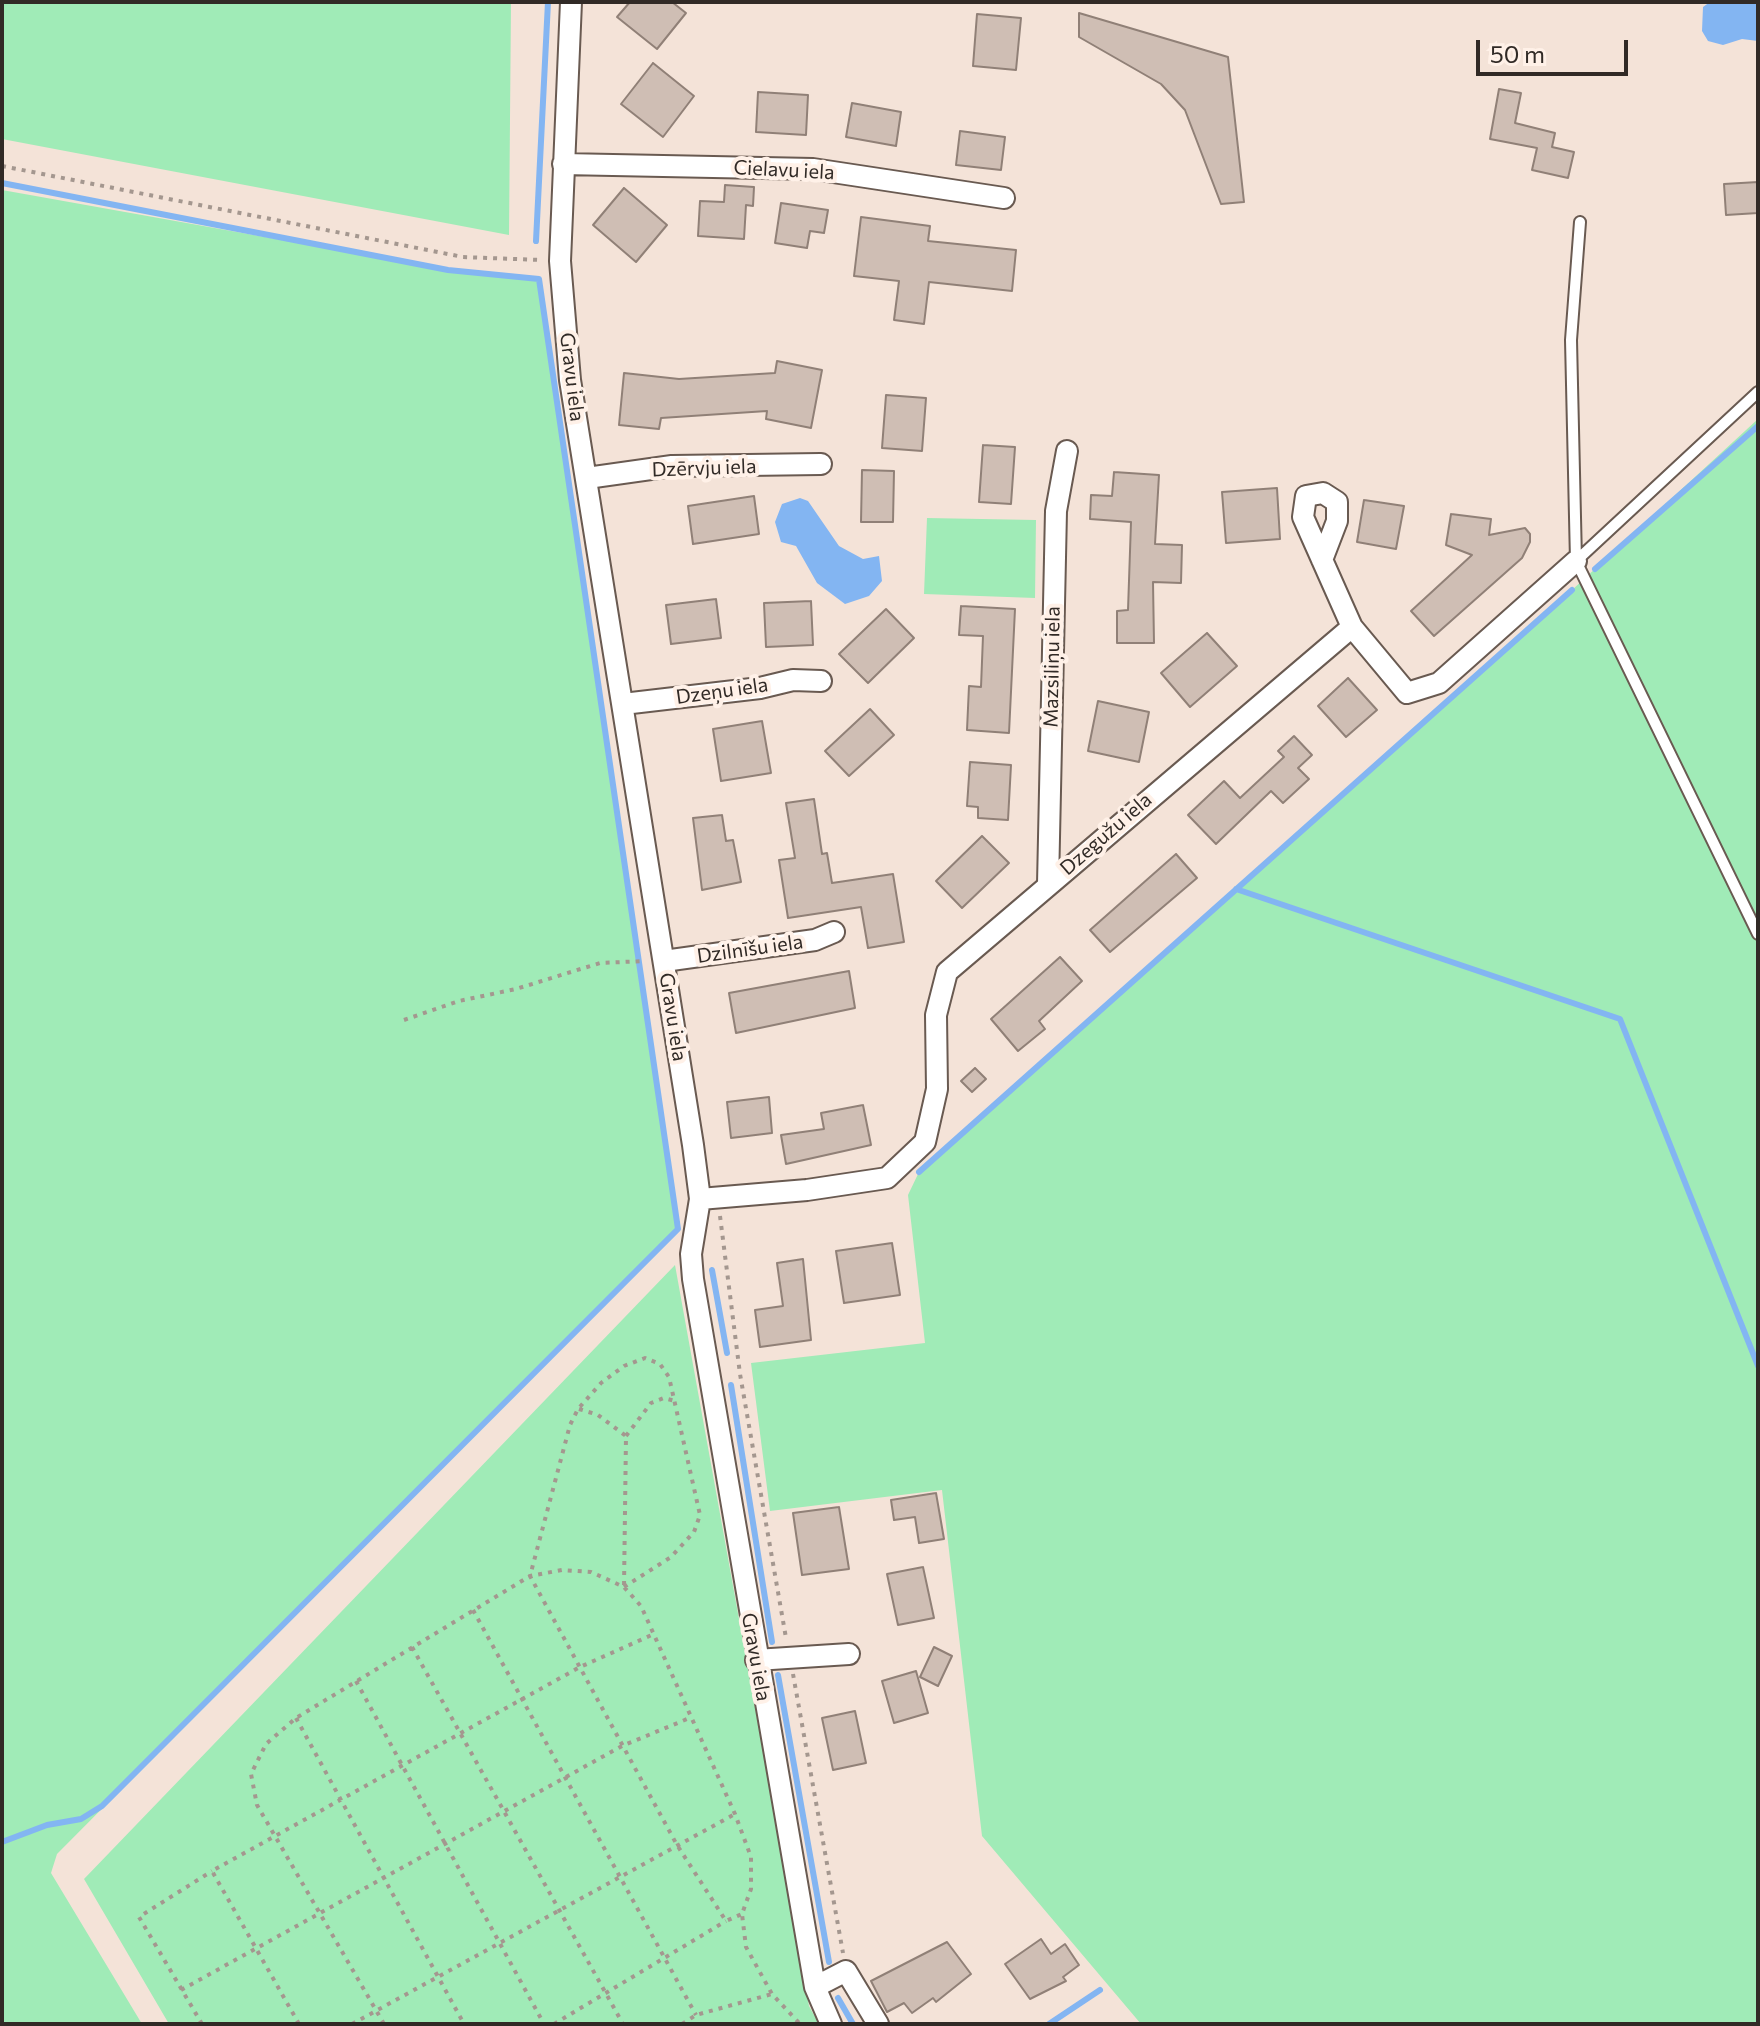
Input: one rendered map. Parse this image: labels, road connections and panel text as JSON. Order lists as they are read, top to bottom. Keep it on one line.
{"streets":{"street":["Cielavu iela","Gravu iela","Dzērvju iela","Mazsiliņu iela","Dzeņu iela","Dzegužu iela","Dzilnīšu iela"]},"crossings":[["Cielavu iela","Gravu iela"],["Gravu iela","Dzērvju iela"],["Gravu iela","Dzeņu iela"],["Gravu iela","Dzegužu iela"],["Gravu iela","Dzilnīšu iela"],["Mazsiliņu iela","Dzegužu iela"]],"scale_bar":"50 m"}
